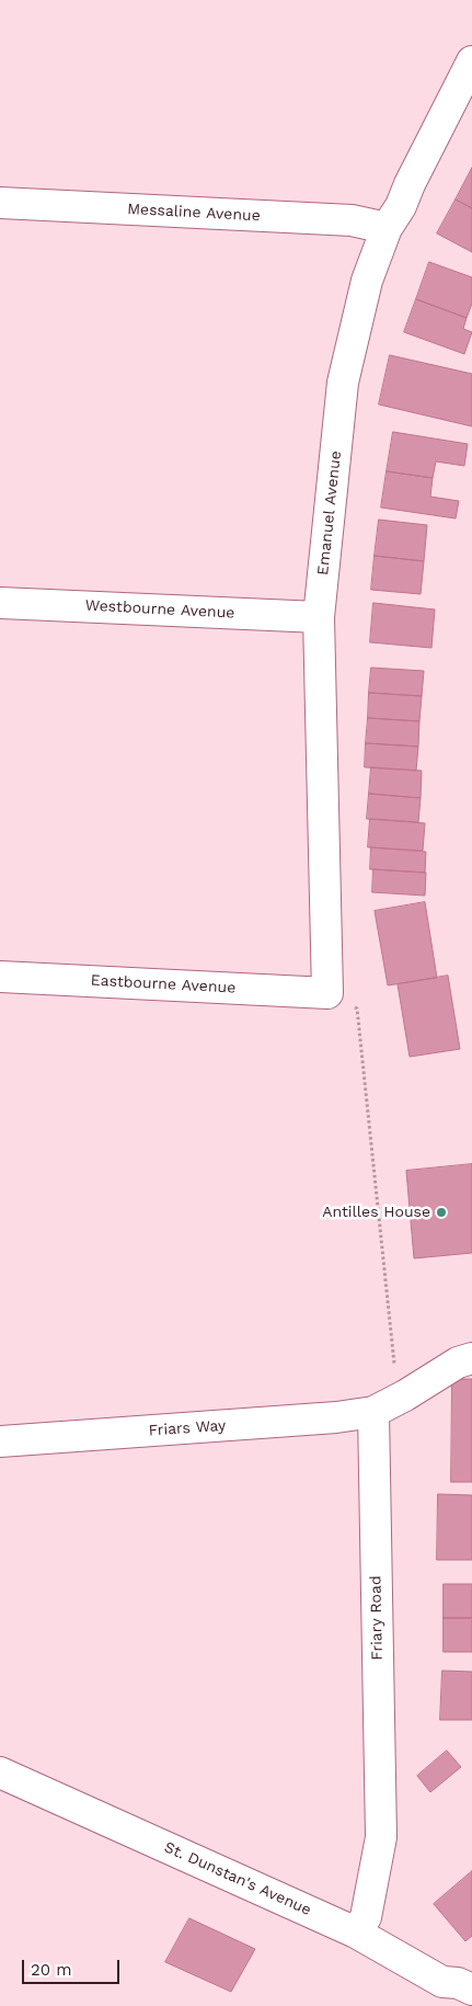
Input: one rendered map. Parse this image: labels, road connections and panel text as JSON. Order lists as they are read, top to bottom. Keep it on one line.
{"streets":{"street":["Messaline Avenue","Emanuel Avenue","Westbourne Avenue","Eastbourne Avenue","Friars Way","Friary Road","St. Dunstan's Avenue"]},"crossings":[["Messaline Avenue","Emanuel Avenue"],["Emanuel Avenue","Westbourne Avenue"],["Emanuel Avenue","Eastbourne Avenue"],["Friars Way","Friary Road"],["Friary Road","St. Dunstan's Avenue"]],"places":["Antilles House"],"scale_bar":"20 m"}
